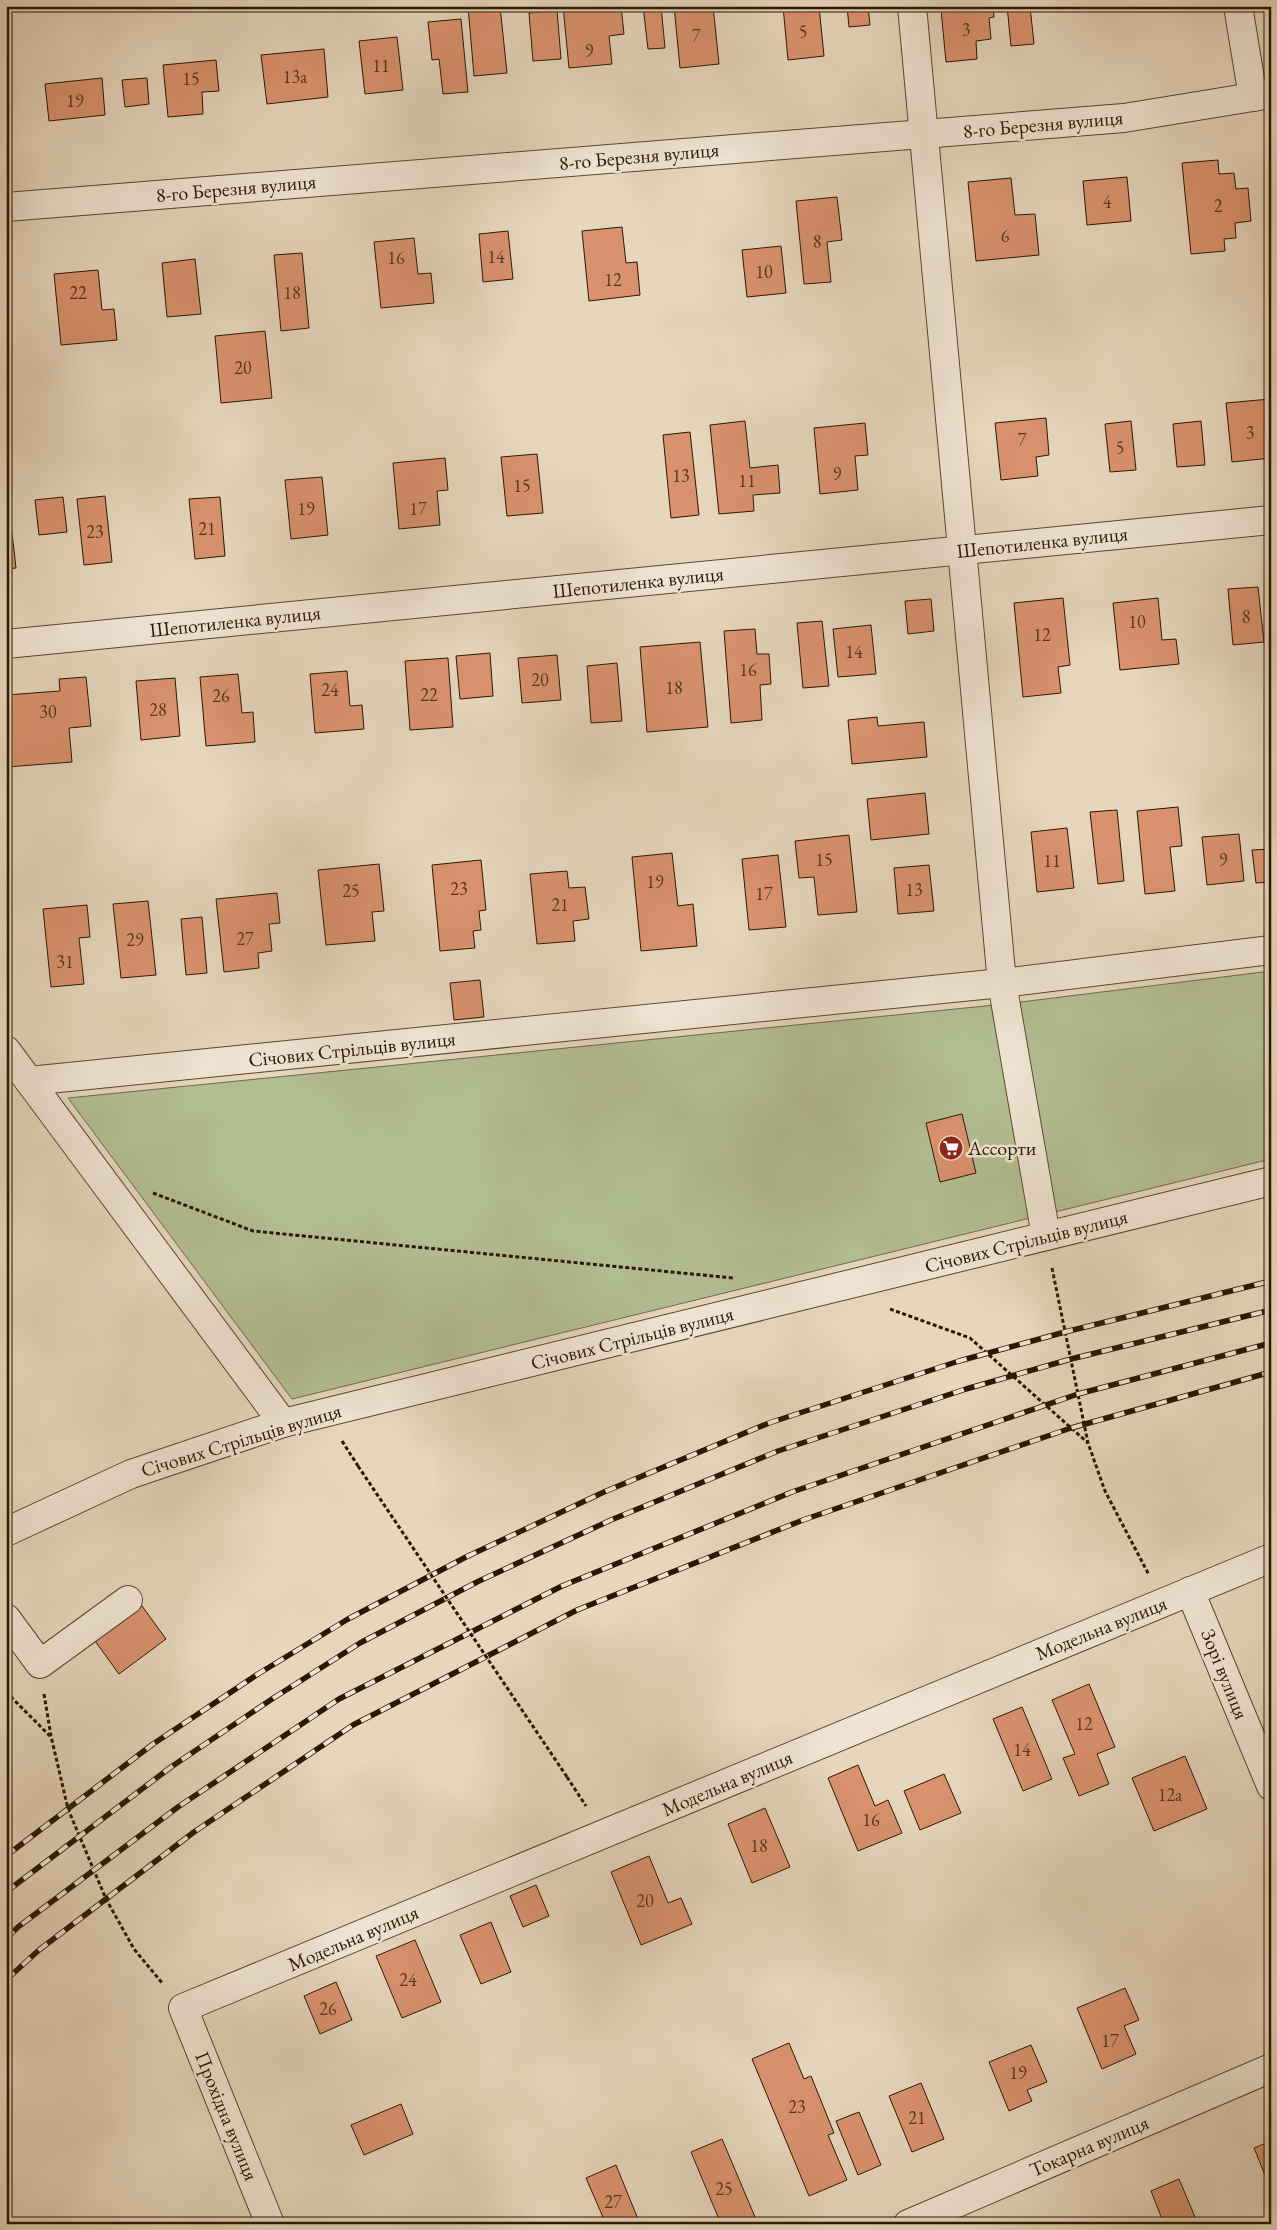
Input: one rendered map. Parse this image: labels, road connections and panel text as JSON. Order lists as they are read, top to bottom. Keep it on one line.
{"streets":{"street":["8-го Березня вулиця","Шепотиленка вулиця","Січових Стрільців вулиця","Модельна вулиця","Зорі вулиця","Прохідна вулиця","Токарна вулиця"]},"crossings":[["Модельна вулиця","Зорі вулиця"],["Модельна вулиця","Прохідна вулиця"]],"places":{"supermarket":["Ассорти"]},"house_numbers":["3","5","7","9","11","13а","15","19","4","2","6","8","14","16","10","12","22","18","20","3","7","5","9","13","11","15","19","17","21","23","8","10","12","14","16","20","18","24","22","26","28","30","15","9","11","19","23","13","25","17","21","27","29","31","12","14","12а","16","18","20","24","26","17","19","23","21","25","27"]}
